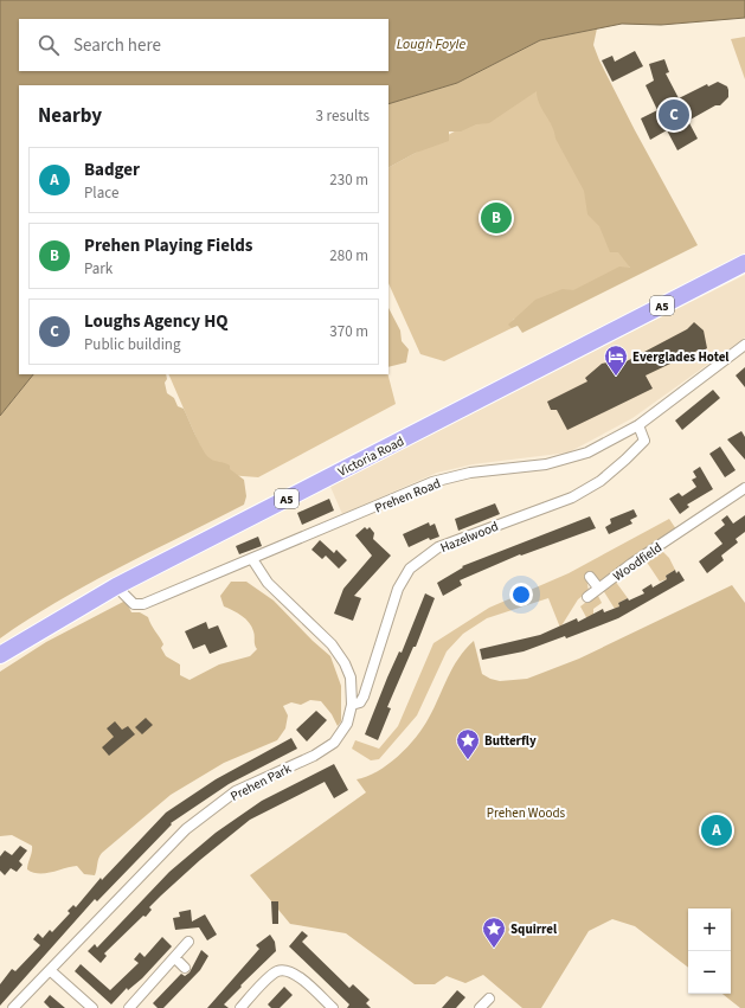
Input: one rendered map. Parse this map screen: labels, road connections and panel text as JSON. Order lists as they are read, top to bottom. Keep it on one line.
{"streets":{"highway":["A5","Victoria Road"],"street":["Prehen Road","Hazelwood","Woodfield","Prehen Park"]},"crossings":[["Victoria Road","Prehen Road"],["Prehen Road","Hazelwood"],["Prehen Road","Prehen Park"],["Hazelwood","Prehen Park"]],"water":["Lough Foyle"],"parks":["Prehen Woods"],"places":{"hotel":["Everglades Hotel"],"place":["Butterfly","Squirrel"]},"page":{"search":"Search here","heading":["Nearby","3 results"],"pins":["C","B","A"],"list":[{"mark":"A","name":"Badger","note":"Place","value":"230 m"},{"mark":"B","name":"Prehen Playing Fields","note":"Park","value":"280 m"},{"mark":"C","name":"Loughs Agency HQ","note":"Public building","value":"370 m"}],"map_buttons":["+","−"]}}
